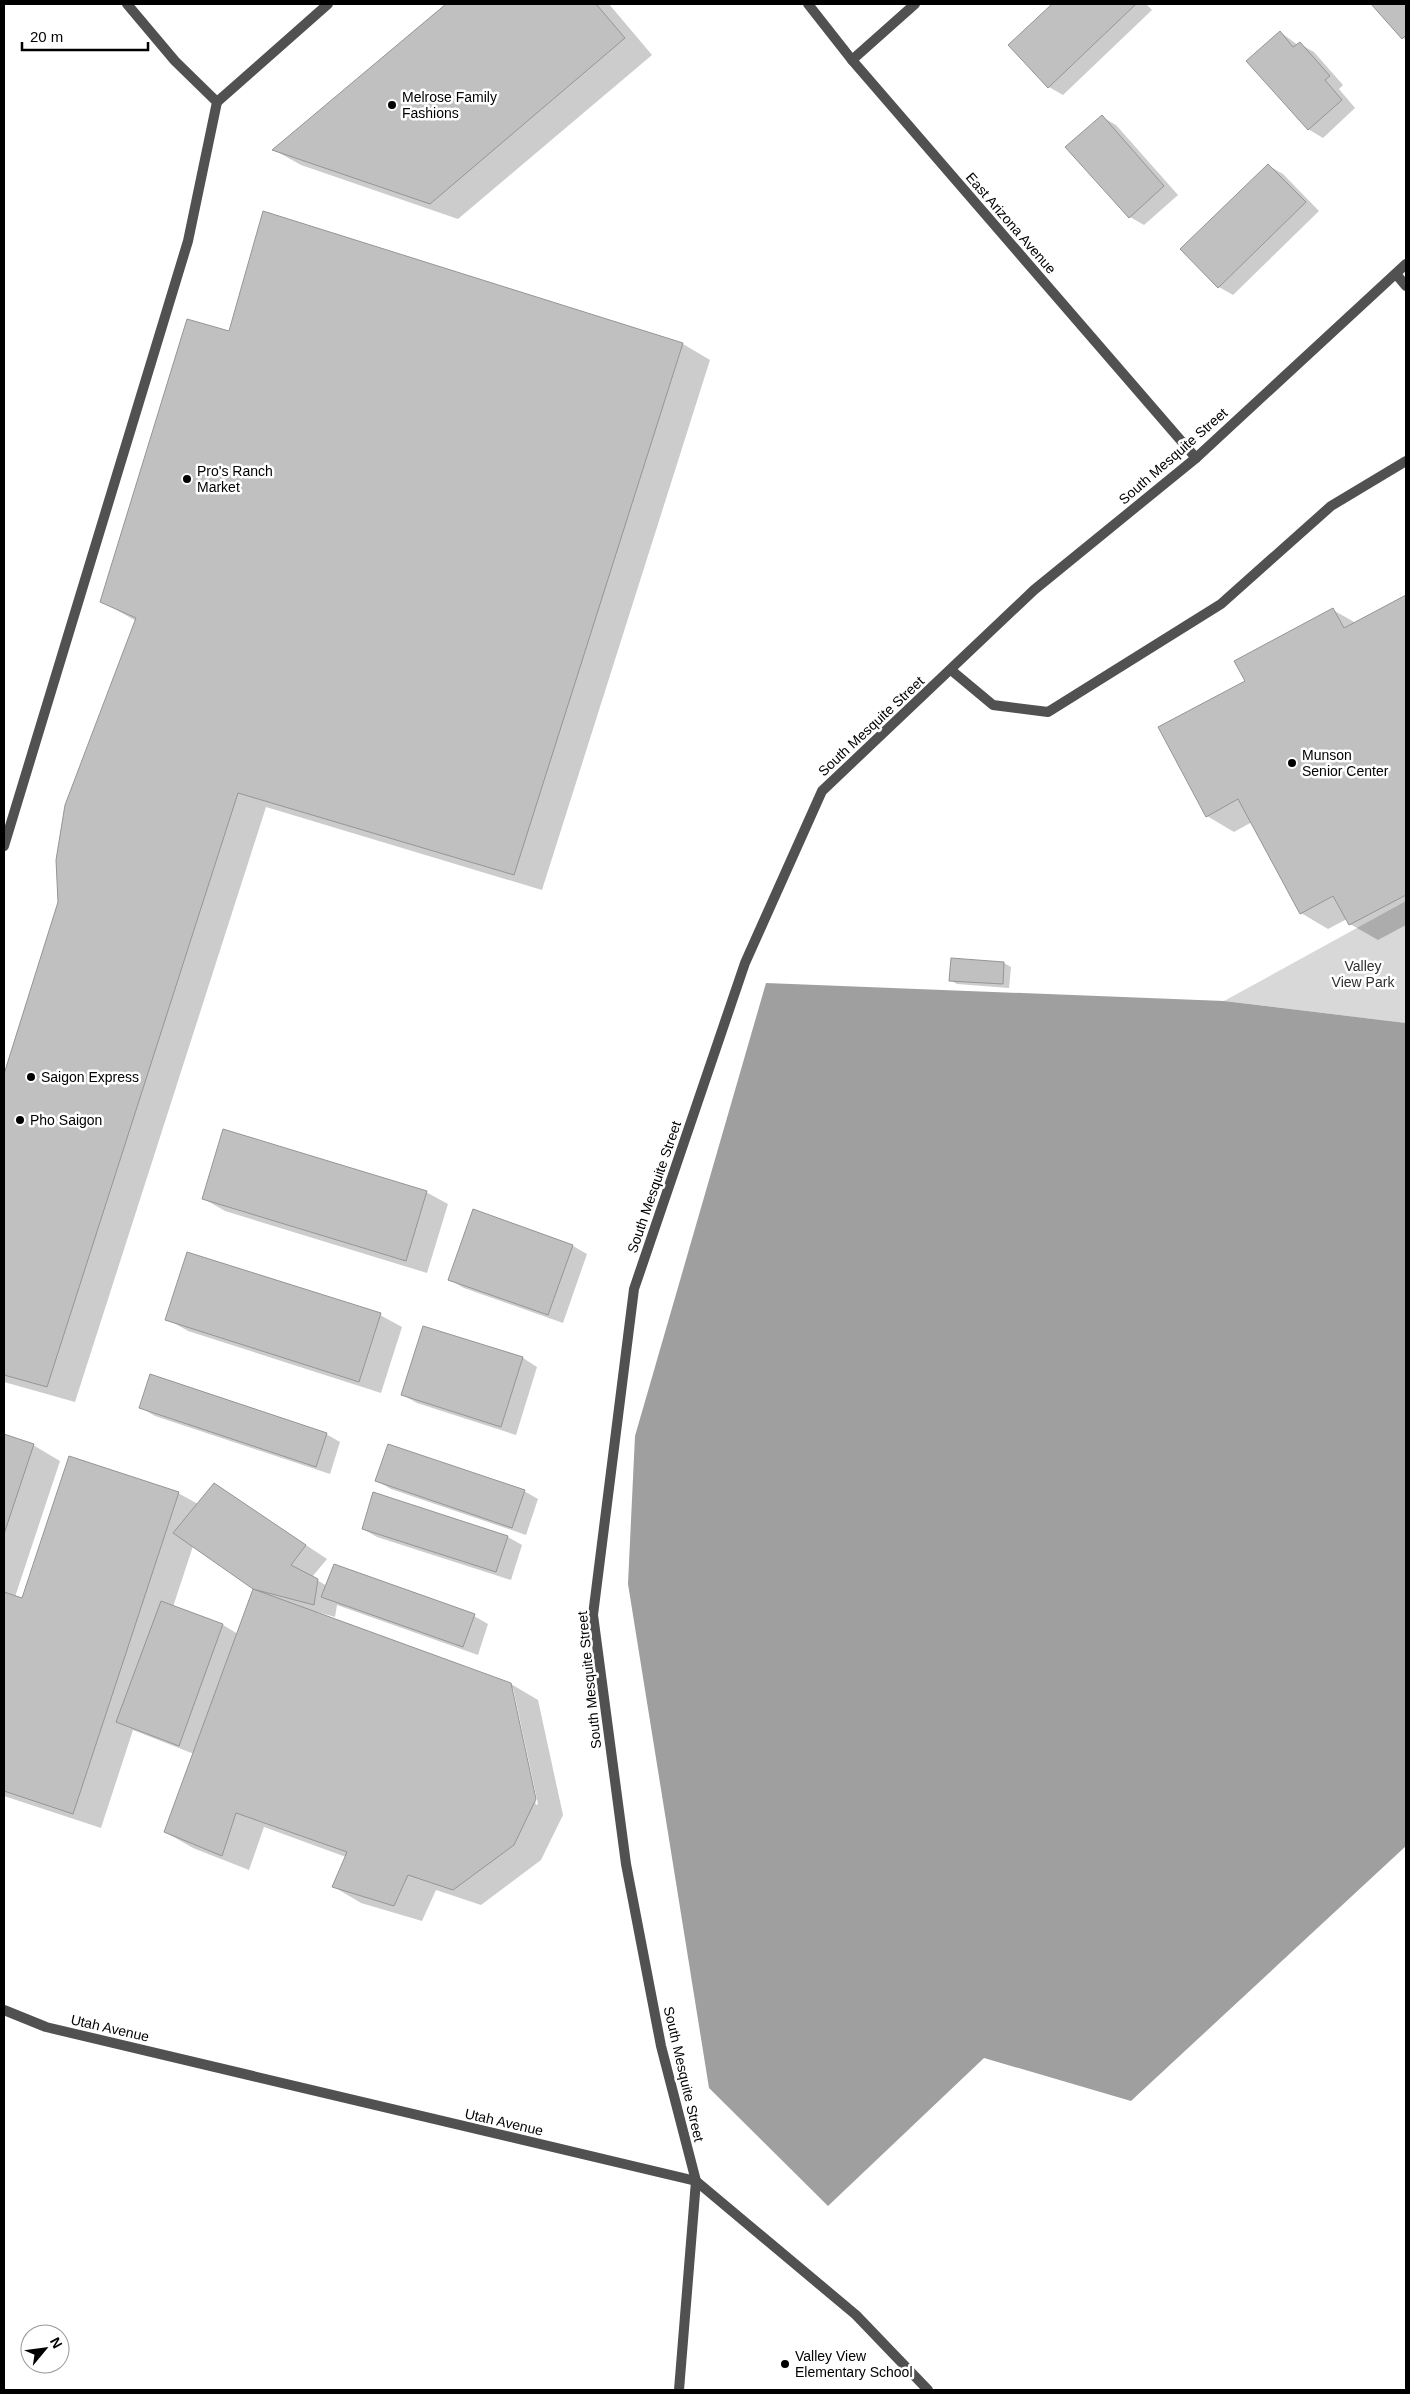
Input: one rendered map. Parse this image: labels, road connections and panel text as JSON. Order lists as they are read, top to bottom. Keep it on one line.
{"streets":{"street":["East Arizona Avenue","South Mesquite Street","Utah Avenue"]},"crossings":[["East Arizona Avenue","South Mesquite Street"],["South Mesquite Street","Utah Avenue"]],"parks":["Valley View Park"],"places":["Melrose Family Fashions","Pro's Ranch Market","Munson Senior Center","Saigon Express","Pho Saigon","Valley View Elementary School"],"scale_bar":"20 m","north":"top right"}
